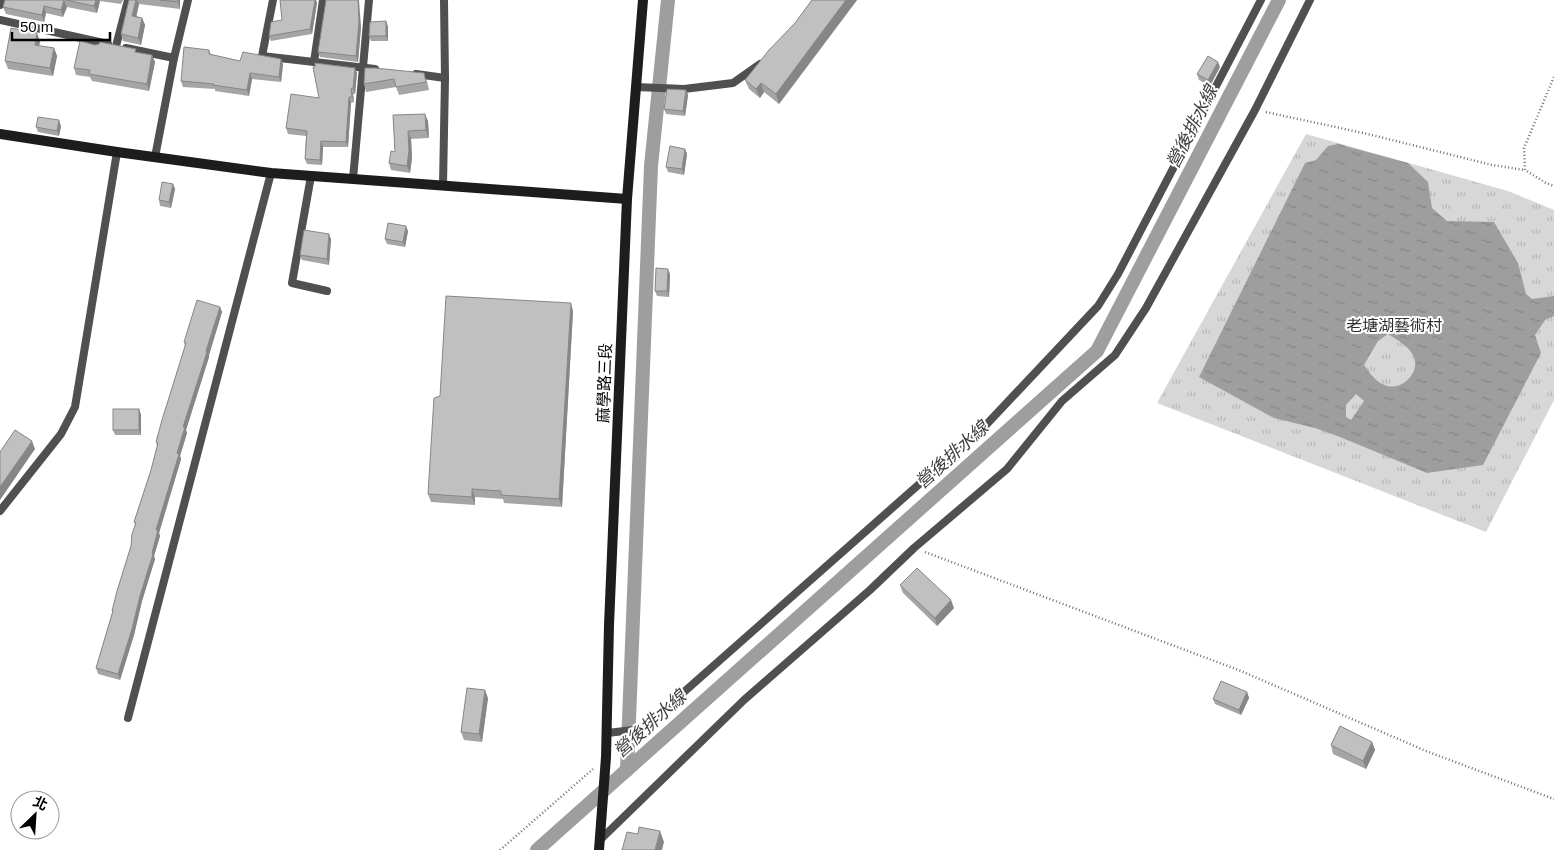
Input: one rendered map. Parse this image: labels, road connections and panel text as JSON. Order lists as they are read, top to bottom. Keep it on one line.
{"streets":{"main road":["麻學路三段"]},"water":["營後排水線"],"parks":["老塘湖藝術村"],"scale_bar":"50 m","north":"top right"}
